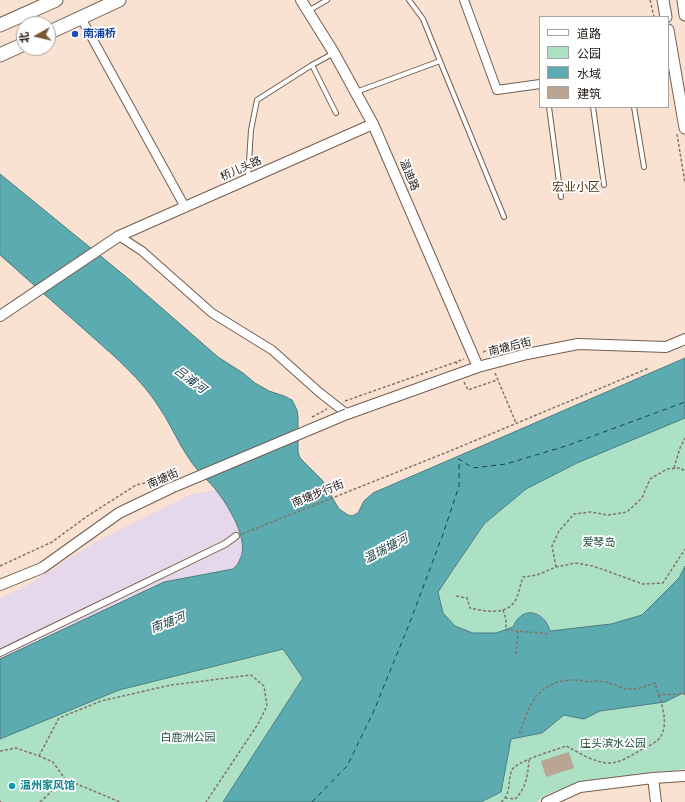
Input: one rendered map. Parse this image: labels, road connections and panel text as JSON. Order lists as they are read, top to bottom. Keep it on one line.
{"streets":{"street":["桥儿头路","温迪路","南塘后街","南塘街"],"path":["南塘步行街"]},"crossings":[["桥儿头路","温迪路"],["温迪路","南塘后街"],["南塘后街","南塘街"]],"districts":["宏业小区"],"water":["吕浦河","温瑞塘河","南塘河"],"parks":["爱琴岛","白鹿洲公园","庄头滨水公园"],"places":["南浦桥","温州家风馆"],"legend":["道路","公园","水域","建筑"],"north":"left"}
